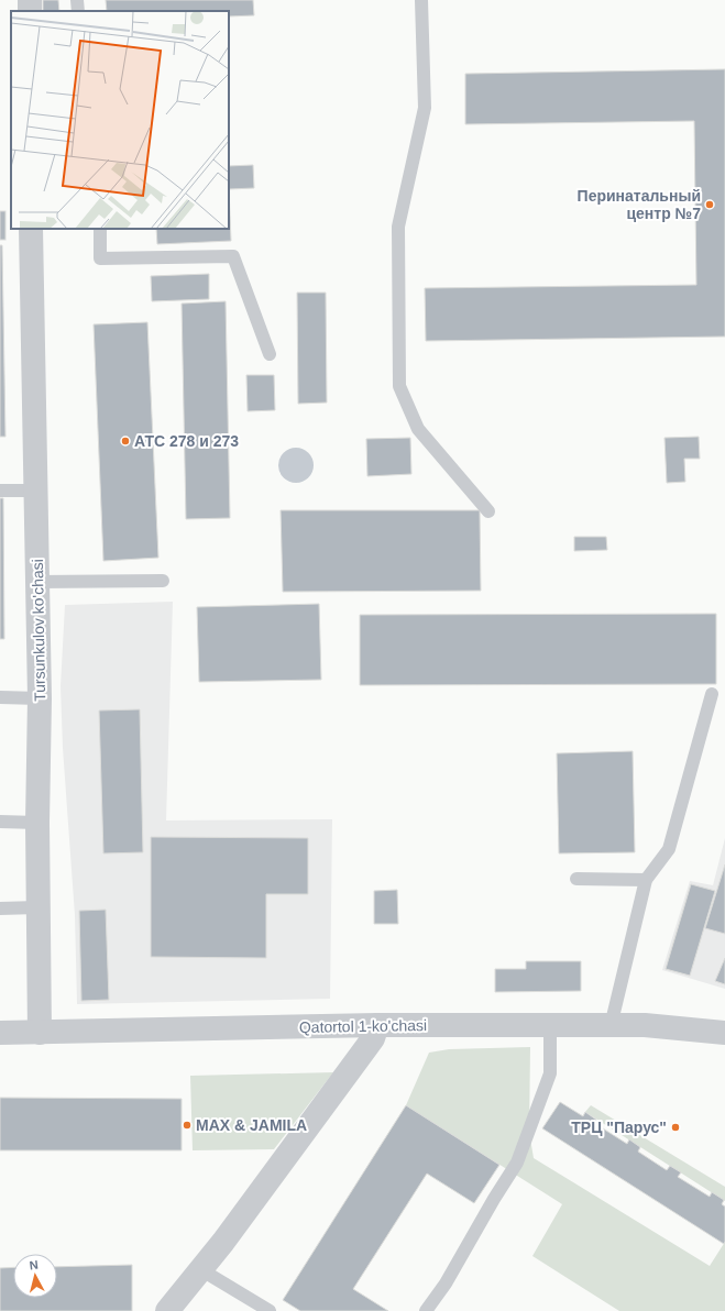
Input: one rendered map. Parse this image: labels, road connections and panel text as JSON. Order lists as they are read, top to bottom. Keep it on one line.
{"streets":{"street":["Tursunkulov ko'chasi","Qatortol 1-ko'chasi"]},"crossings":[["Tursunkulov ko'chasi","Qatortol 1-ko'chasi"]],"places":["Перинатальный центр №7","АТС 278 и 273","MAX & JAMILA","ТРЦ \"Парус\""],"north":"top"}
